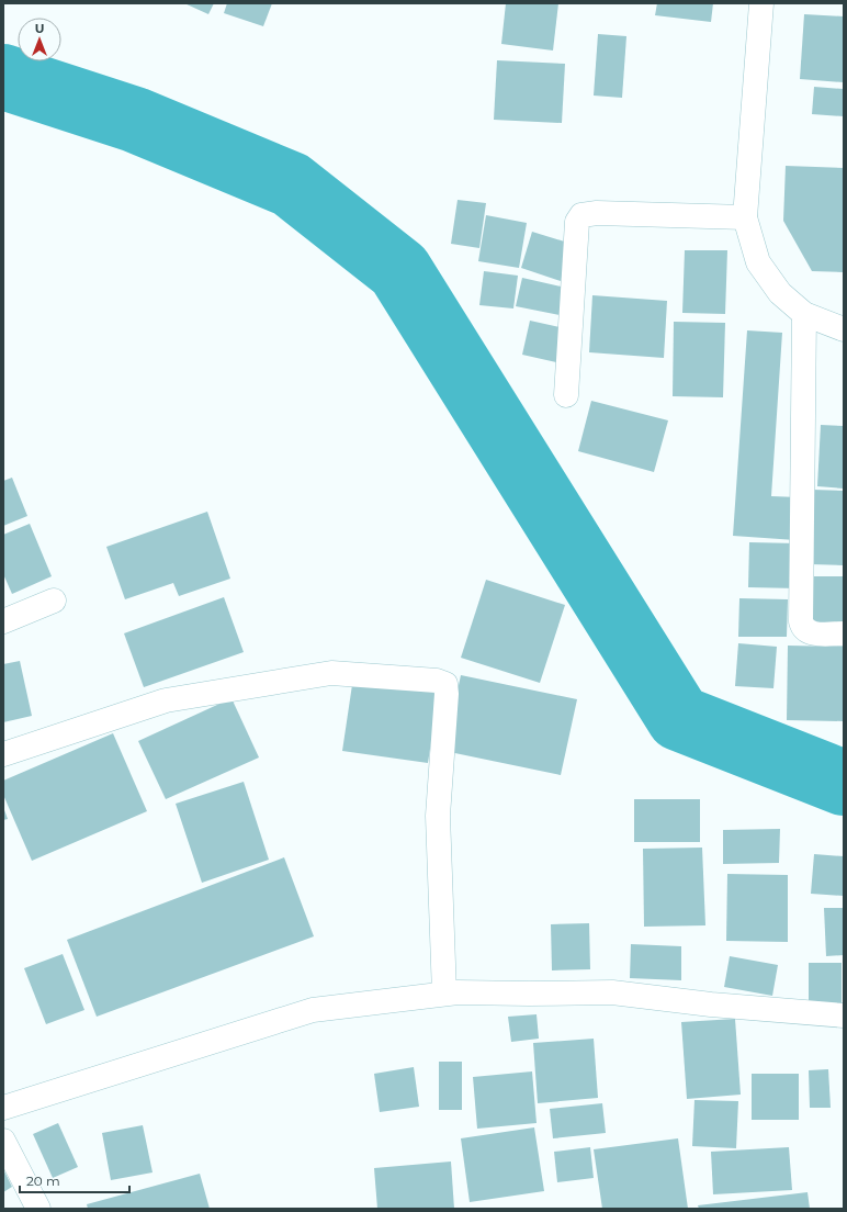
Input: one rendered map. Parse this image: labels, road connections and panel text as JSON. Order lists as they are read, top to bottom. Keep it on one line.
{"scale_bar":"20 m","north":"top"}
